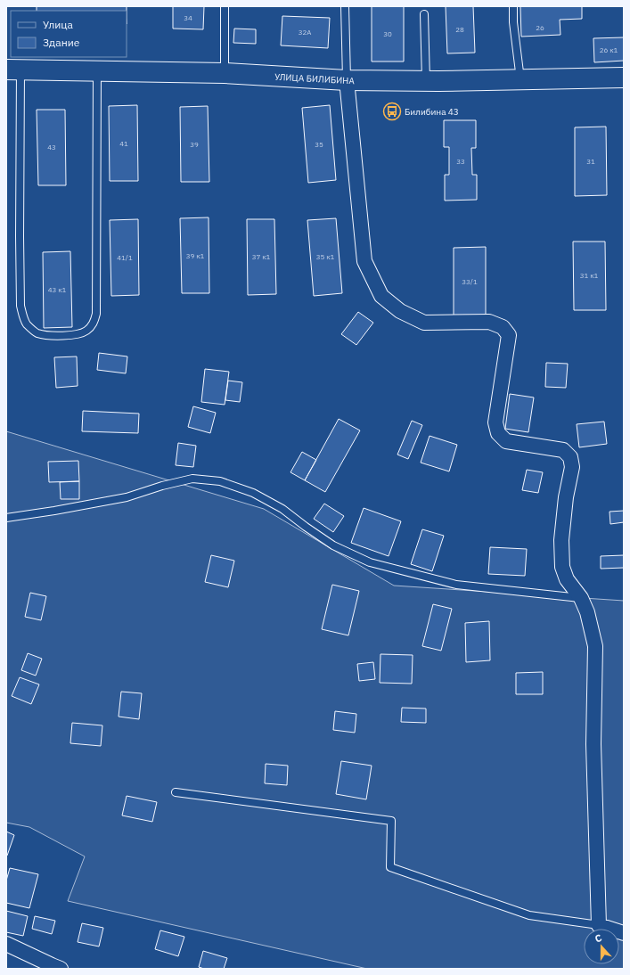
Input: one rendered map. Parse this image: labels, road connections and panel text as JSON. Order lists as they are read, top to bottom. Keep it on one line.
{"streets":{"main road":["УЛИЦА БИЛИБИНА"]},"places":{"bus stop":["Билибина 43"]},"house_numbers":["34","26","28","32А","30","26 к1","41","39","35","43","33","31","39 к1","37 к1","35 к1","41/1","31 к1","33/1","43 к1"],"legend":["Улица","Здание"],"north":"top"}
